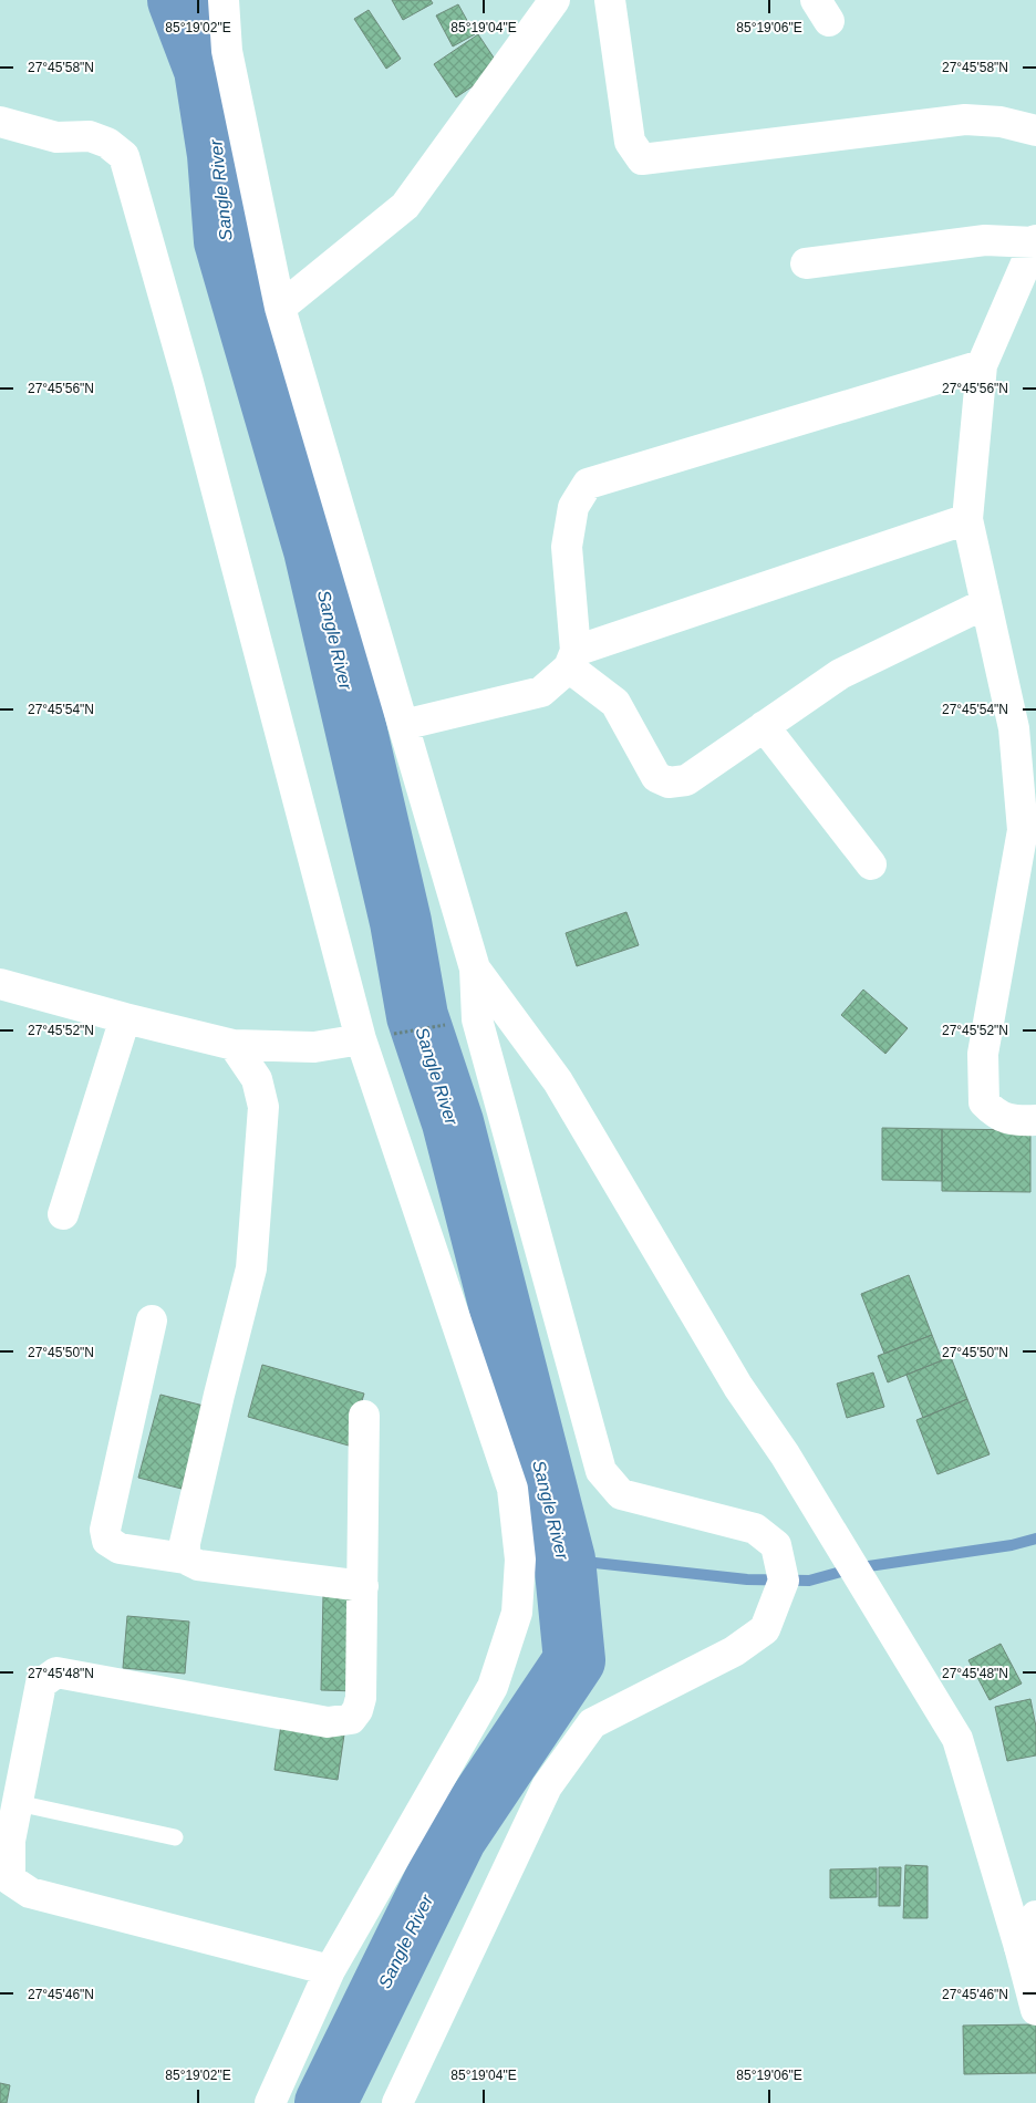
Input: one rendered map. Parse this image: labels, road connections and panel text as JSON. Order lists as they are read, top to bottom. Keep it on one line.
{"water":["Sangle River"],"coordinates":["85°19'02\"E","85°19'04\"E","85°19'06\"E","27°45'58\"N","27°45'56\"N","27°45'54\"N","27°45'52\"N","27°45'50\"N","27°45'48\"N","27°45'46\"N"]}
